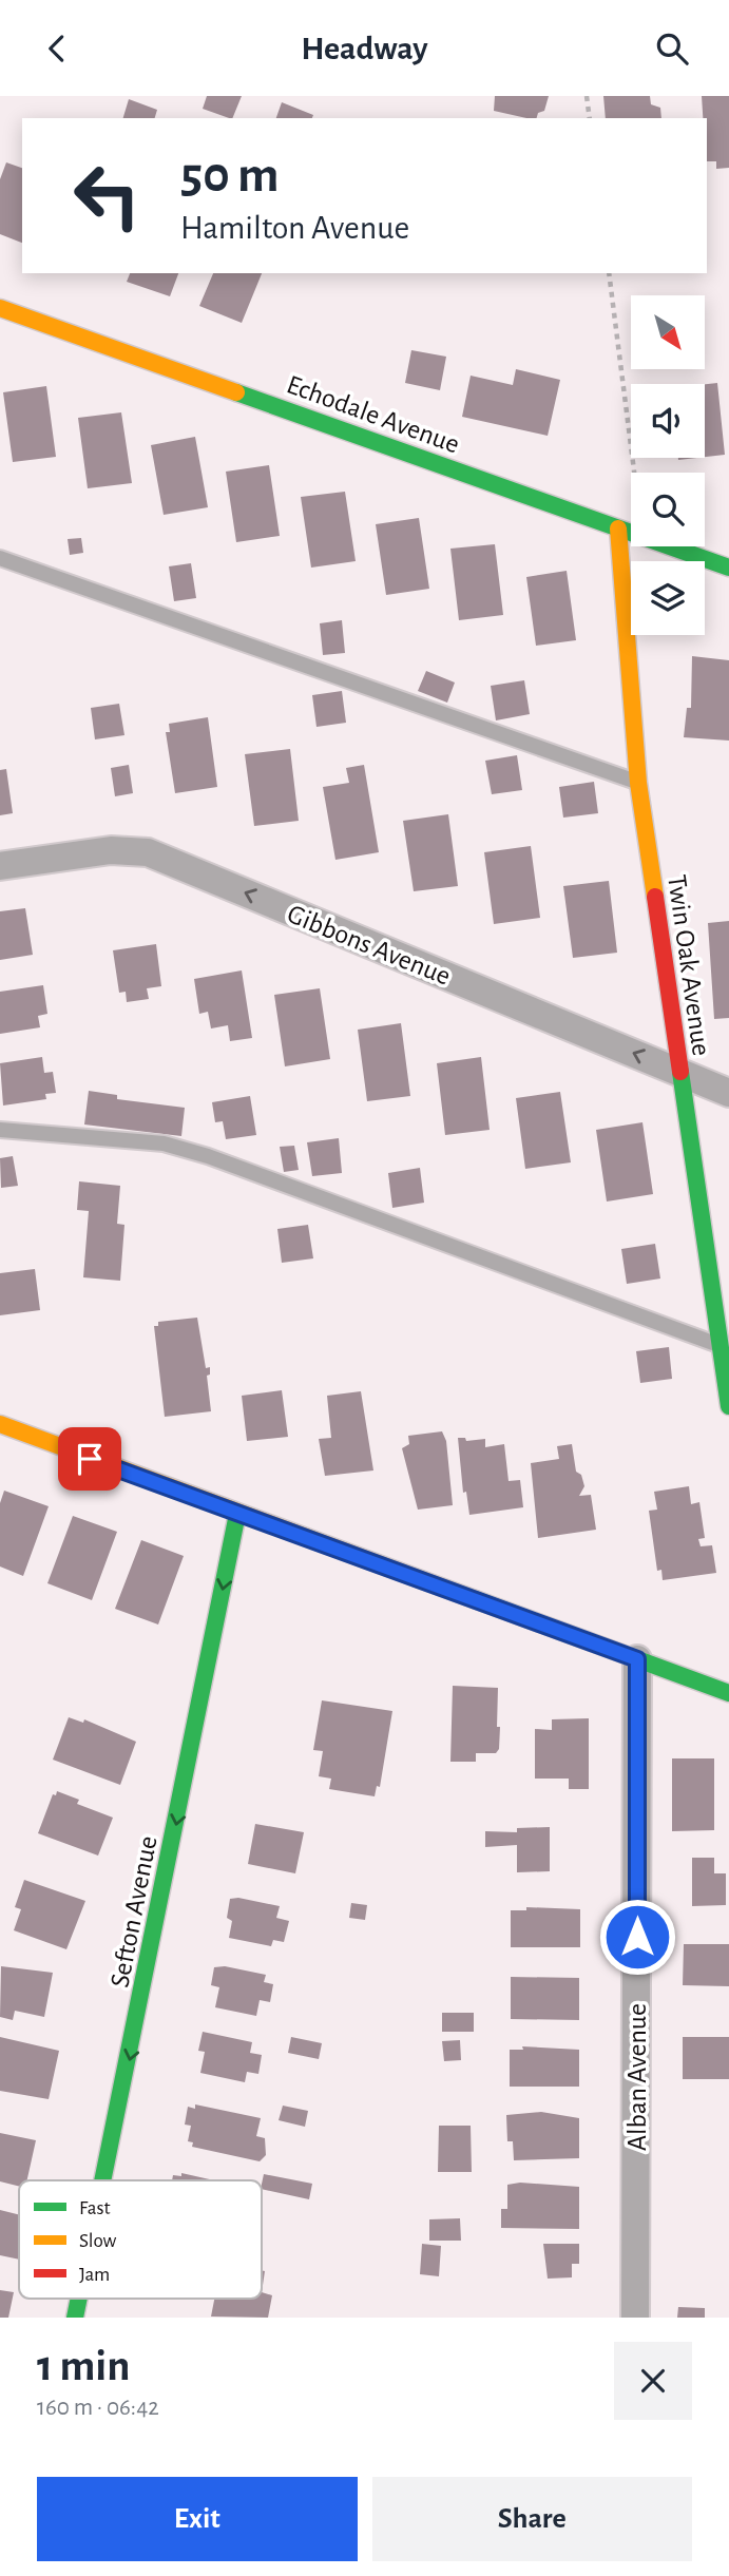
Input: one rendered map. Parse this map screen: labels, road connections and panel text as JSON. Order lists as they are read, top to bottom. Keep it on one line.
{"streets":{"street":["Echodale Avenue","Gibbons Avenue","Twin Oak Avenue","Sefton Avenue","Alban Avenue"]},"crossings":[["Echodale Avenue","Twin Oak Avenue"],["Gibbons Avenue","Twin Oak Avenue"]],"one_way":["Gibbons Avenue","Sefton Avenue"],"legend":["Fast","Slow","Jam"],"north":"bottom right","page":{"header":"Headway","turn":["50 m","Hamilton Avenue"],"heading":["1 min","160 m · 06:42"],"buttons":["Exit","Share"]}}
